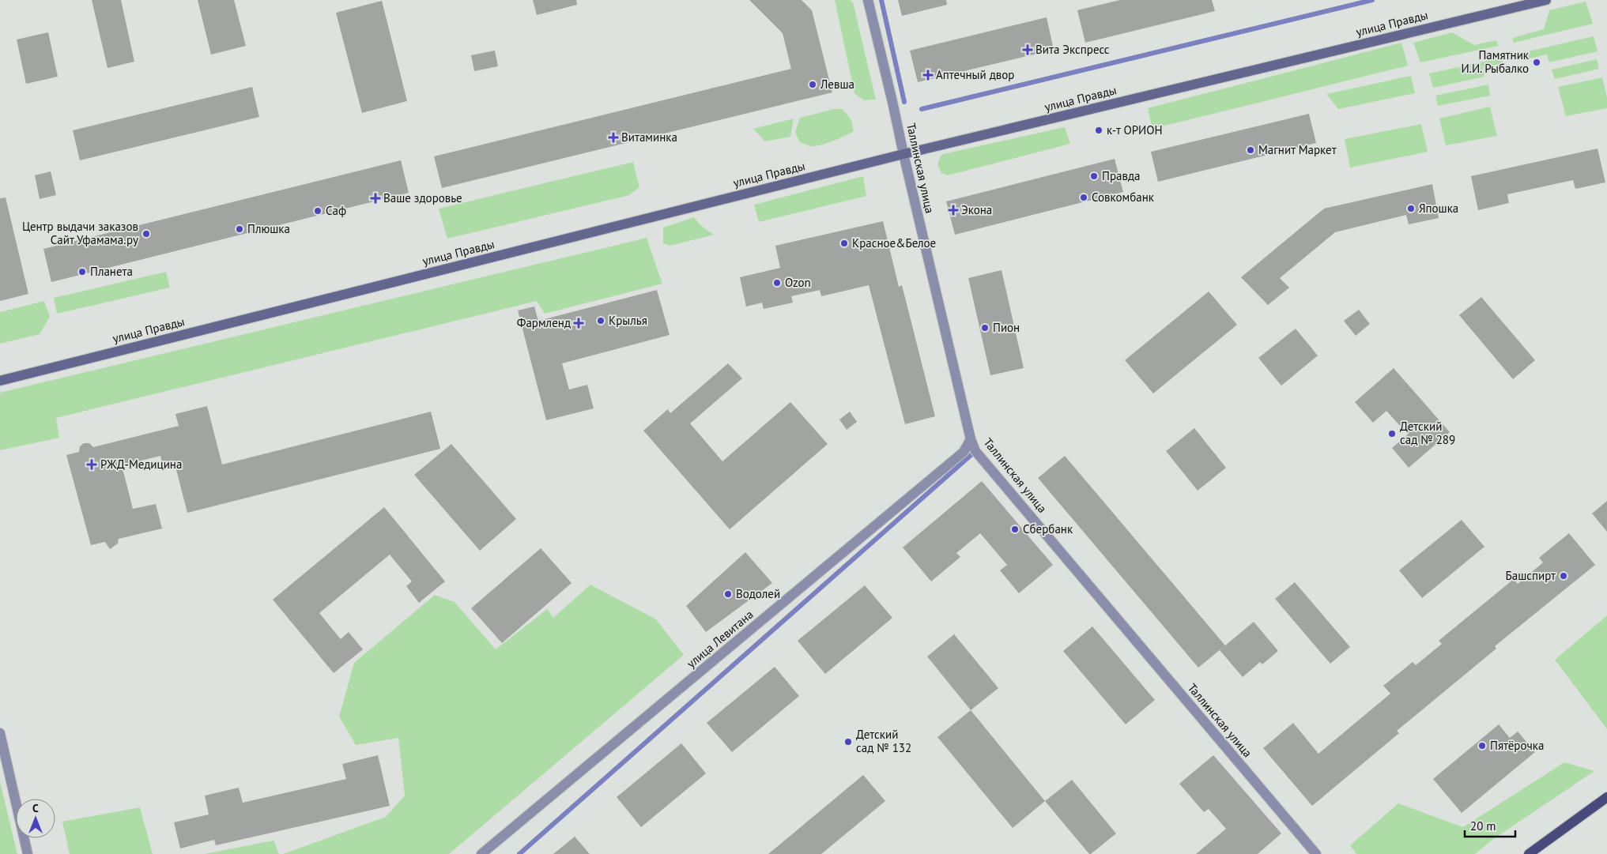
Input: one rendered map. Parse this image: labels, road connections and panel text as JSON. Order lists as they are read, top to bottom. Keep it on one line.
{"streets":{"main road":["улица Правды"],"street":["Таллинская улица","улица Левитана"]},"crossings":[["улица Правды","Таллинская улица"],["Таллинская улица","улица Левитана"]],"places":{"health":["Вита Экспресс","Аптечный двор","Витаминка","Ваше здоровье","Экона","Фармленд","РЖД-Медицина"],"other":["Памятник И.И. Рыбалко","Левша","к-т ОРИОН","Магнит Маркет","Правда","Совкомбанк","Япошка","Саф","Плюшка","Центр выдачи заказов Сайт Уфамама.ру","Красное&Белое","Планета","Ozon","Крылья","Пион","Детский сад № 289","Сбербанк","Башспирт","Водолей","Детский сад № 132","Пятёрочка"]},"scale_bar":"20 m","north":"top"}
